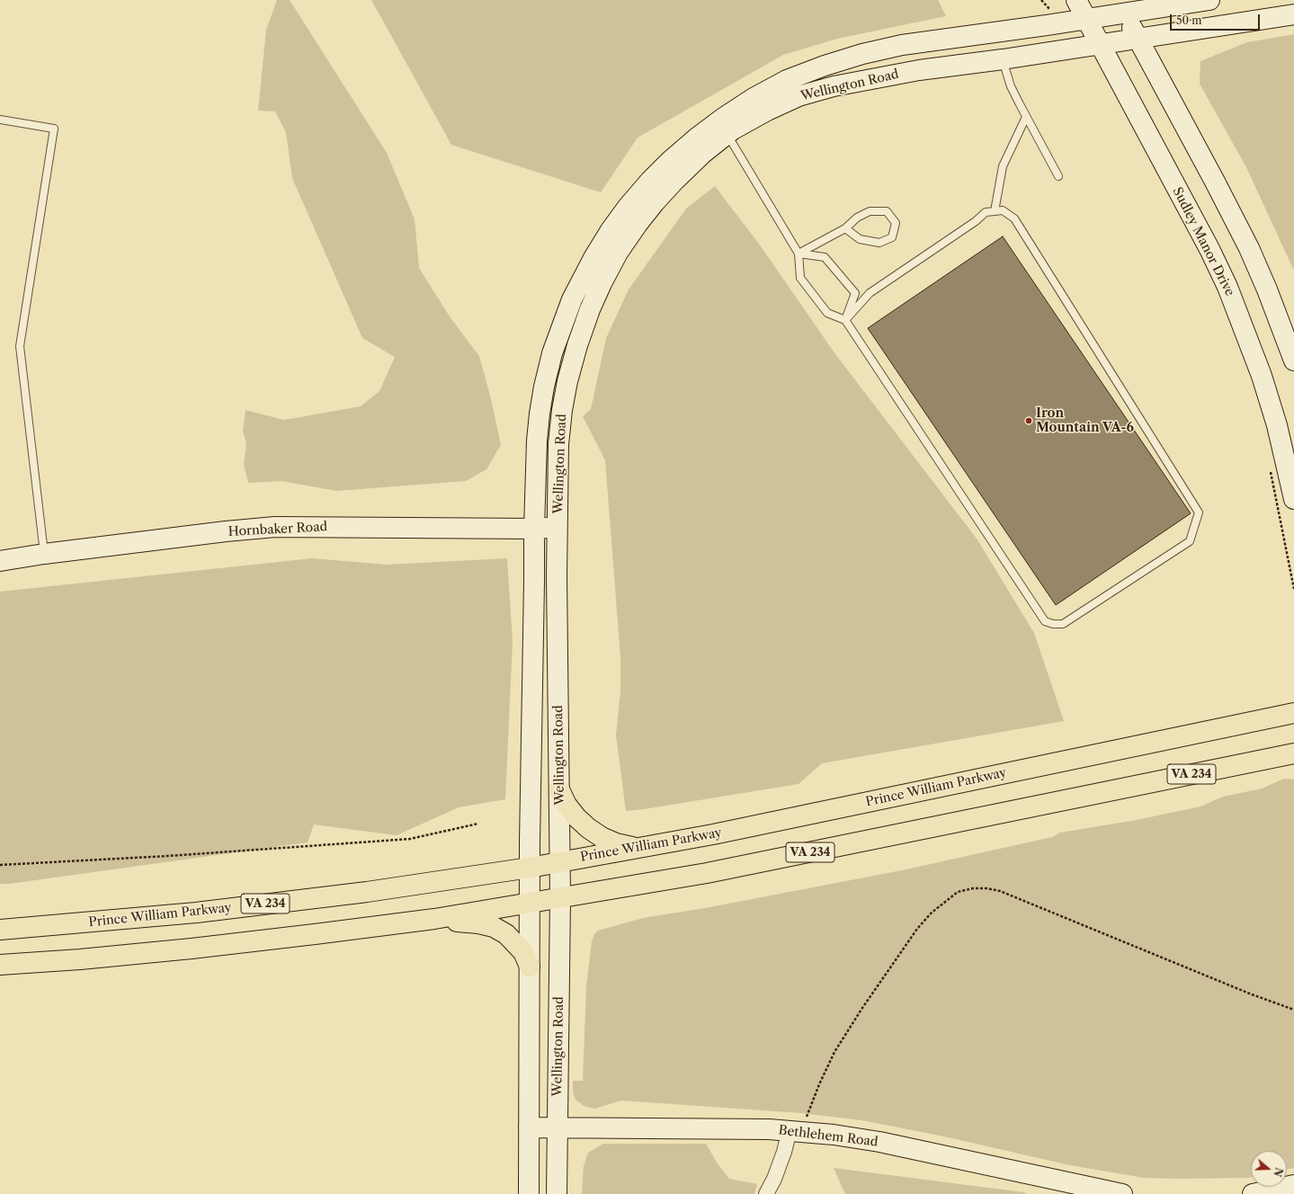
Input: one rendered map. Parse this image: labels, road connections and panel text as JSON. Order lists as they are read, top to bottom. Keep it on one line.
{"streets":{"highway":["VA 234","Prince William Parkway"],"main road":["Wellington Road","Sudley Manor Drive","Hornbaker Road","Bethlehem Road"]},"crossings":[["Wellington Road","Sudley Manor Drive"],["Wellington Road","Hornbaker Road"],["Wellington Road","VA 234"],["Wellington Road","Prince William Parkway"],["Wellington Road","Bethlehem Road"]],"places":["Iron Mountain VA-6"],"scale_bar":"50 m","north":"right"}
